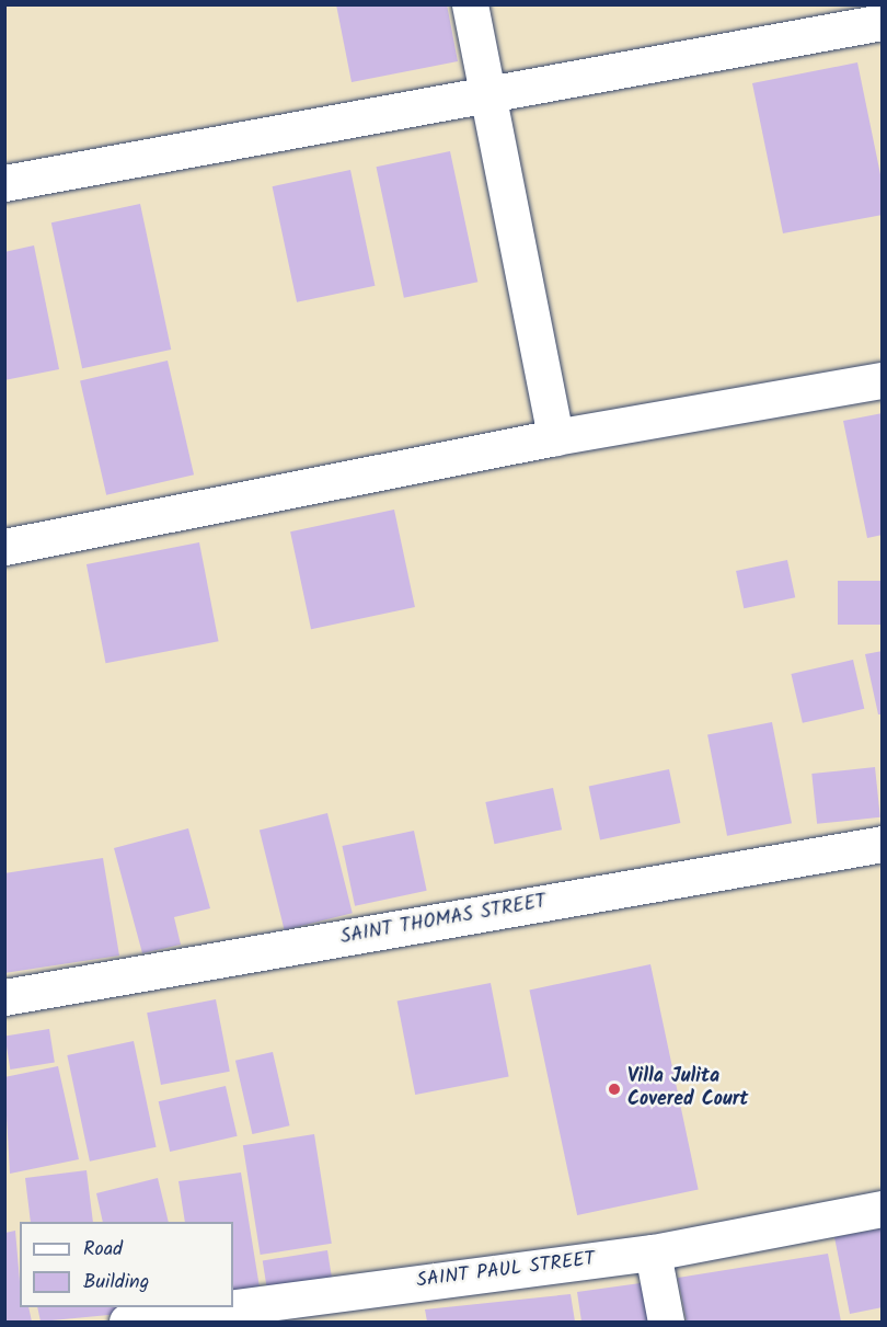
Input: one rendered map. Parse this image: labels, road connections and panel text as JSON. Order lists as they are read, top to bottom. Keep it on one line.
{"streets":{"street":["SAINT THOMAS STREET","SAINT PAUL STREET"]},"places":["Villa Julita Covered Court"],"legend":["Road","Building"]}
